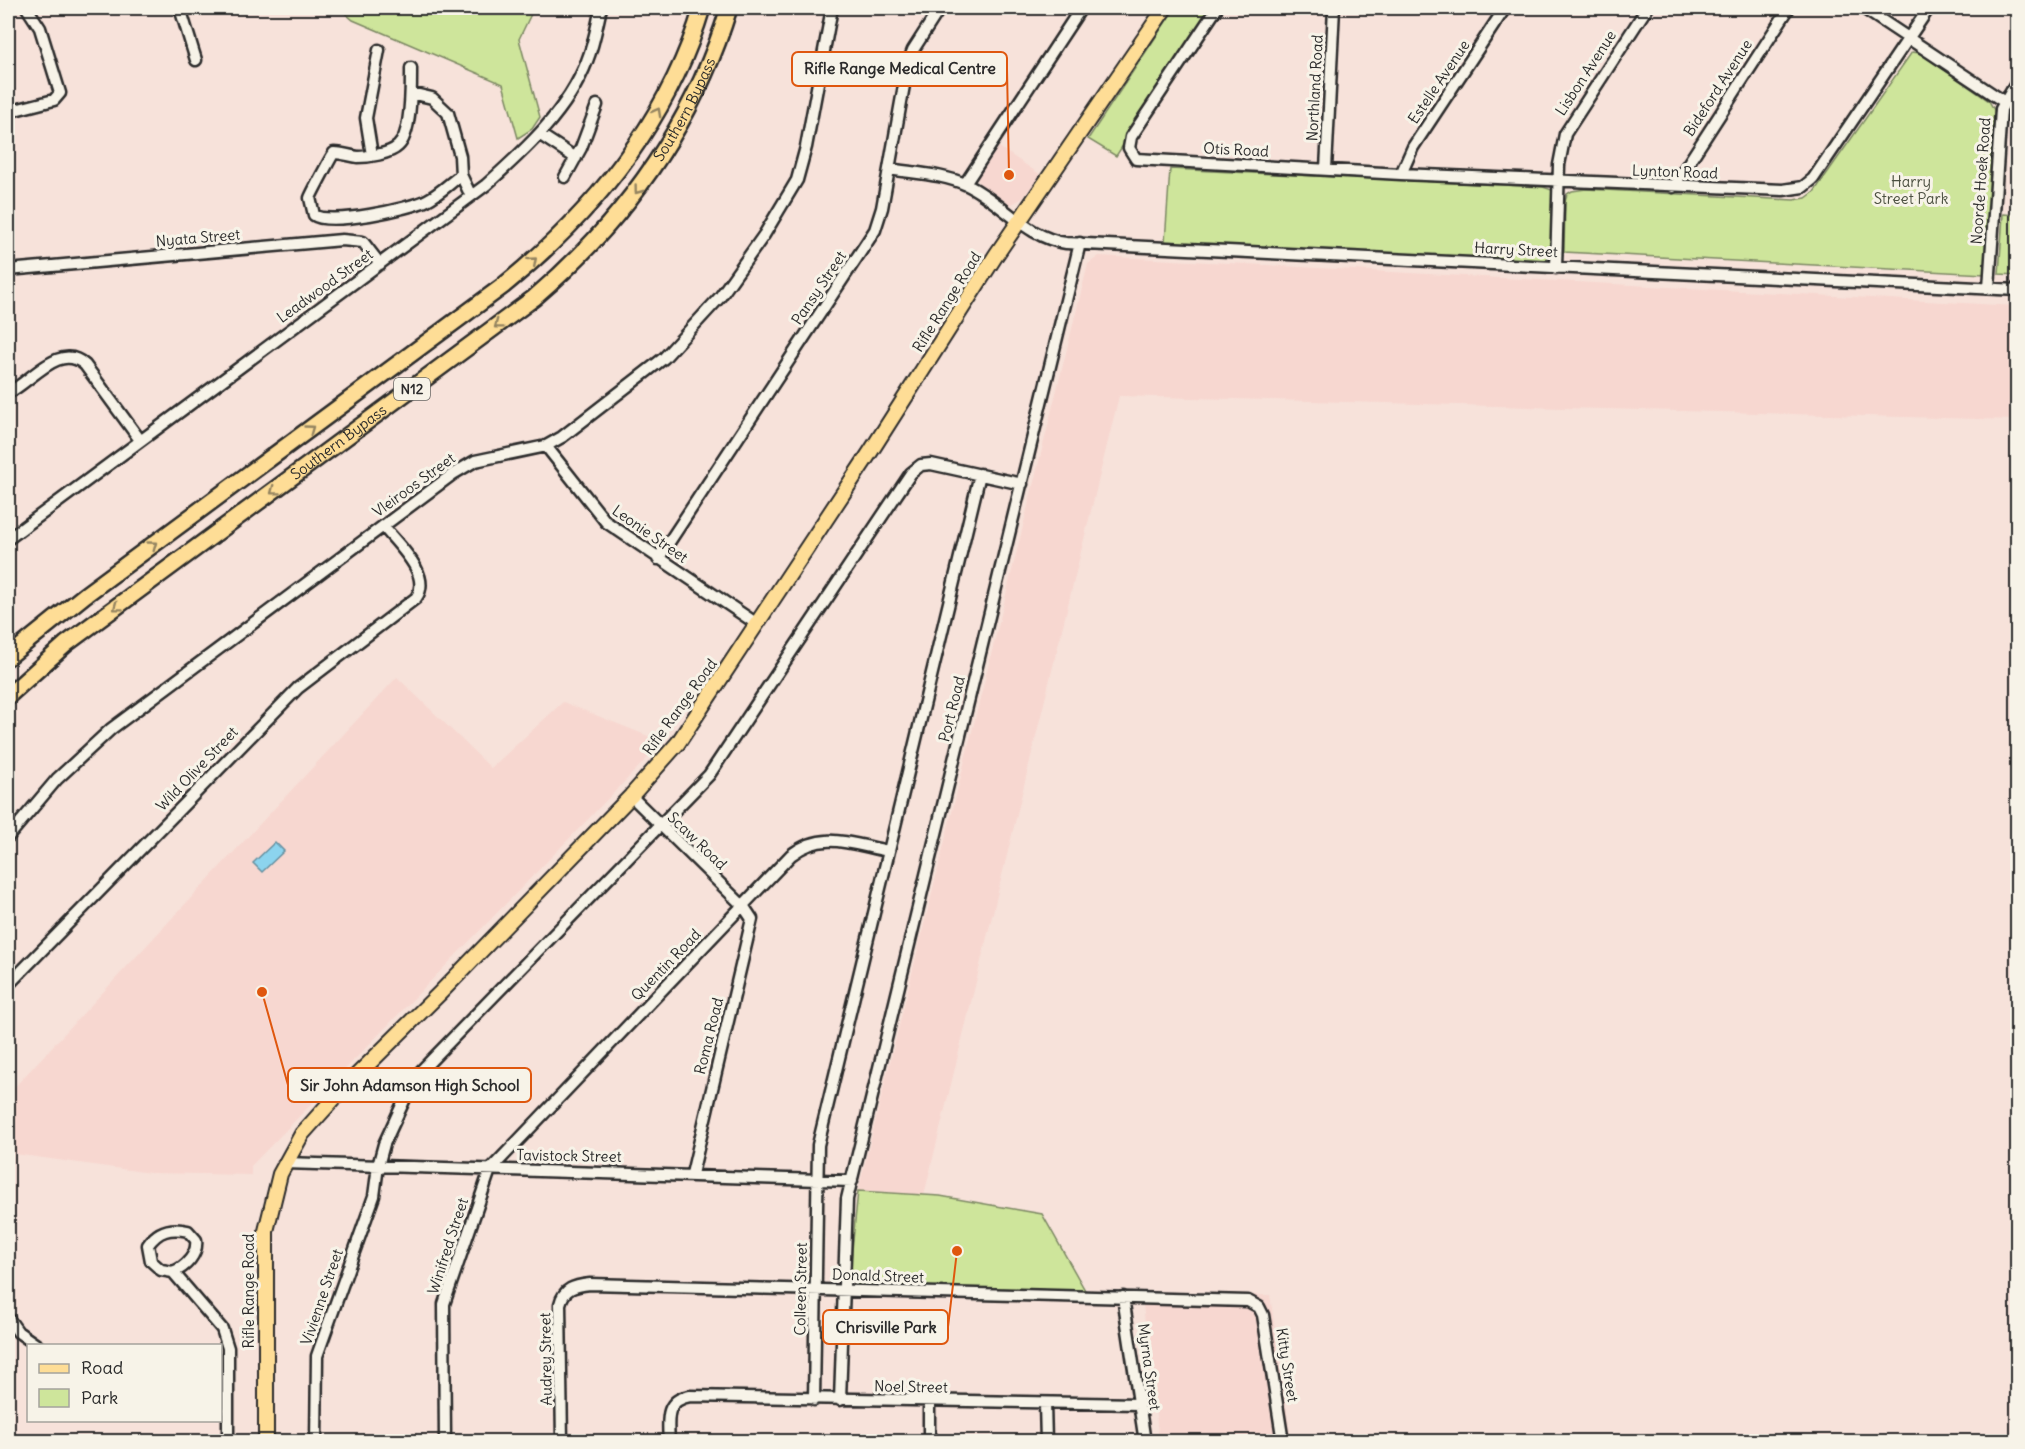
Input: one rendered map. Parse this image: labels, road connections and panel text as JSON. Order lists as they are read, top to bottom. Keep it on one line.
{"streets":{"highway":["Southern Bypass","N12"],"main road":["Rifle Range Road"],"street":["Lisbon Avenue","Estelle Avenue","Northland Road","Bideford Avenue","Otis Road","Lynton Road","Noorde Hoek Road","Nyata Street","Harry Street","Leadwood Street","Pansy Street","Vleiroos Street","Leonie Street","Port Road","Wild Olive Street","Scaw Road","Quentin Road","Roma Road","Tavistock Street","Winifred Street","Donald Street","Colleen Street","Vivienne Street","Audrey Street","Kitty Street","Myrna Street","Noel Street"]},"crossings":[["Lisbon Avenue","Lynton Road"],["Lisbon Avenue","Harry Street"],["Estelle Avenue","Lynton Road"],["Northland Road","Otis Road"],["Northland Road","Lynton Road"],["Bideford Avenue","Lynton Road"],["Otis Road","Lynton Road"],["Noorde Hoek Road","Harry Street"],["Nyata Street","Leadwood Street"],["Harry Street","Rifle Range Road"],["Harry Street","Port Road"],["Pansy Street","Leonie Street"],["Rifle Range Road","Leonie Street"],["Rifle Range Road","Scaw Road"],["Rifle Range Road","Tavistock Street"],["Vleiroos Street","Leonie Street"],["Vleiroos Street","Wild Olive Street"],["Port Road","Quentin Road"],["Port Road","Tavistock Street"],["Port Road","Colleen Street"],["Scaw Road","Quentin Road"],["Scaw Road","Roma Road"],["Quentin Road","Roma Road"],["Quentin Road","Tavistock Street"],["Quentin Road","Winifred Street"],["Roma Road","Tavistock Street"],["Tavistock Street","Winifred Street"],["Tavistock Street","Colleen Street"],["Tavistock Street","Vivienne Street"],["Donald Street","Colleen Street"],["Donald Street","Audrey Street"],["Donald Street","Kitty Street"],["Donald Street","Myrna Street"],["Colleen Street","Noel Street"],["Myrna Street","Noel Street"]],"parks":["Harry Street Park"],"places":["Rifle Range Medical Centre","Sir John Adamson High School","Chrisville Park"],"legend":["Road","Park"]}
